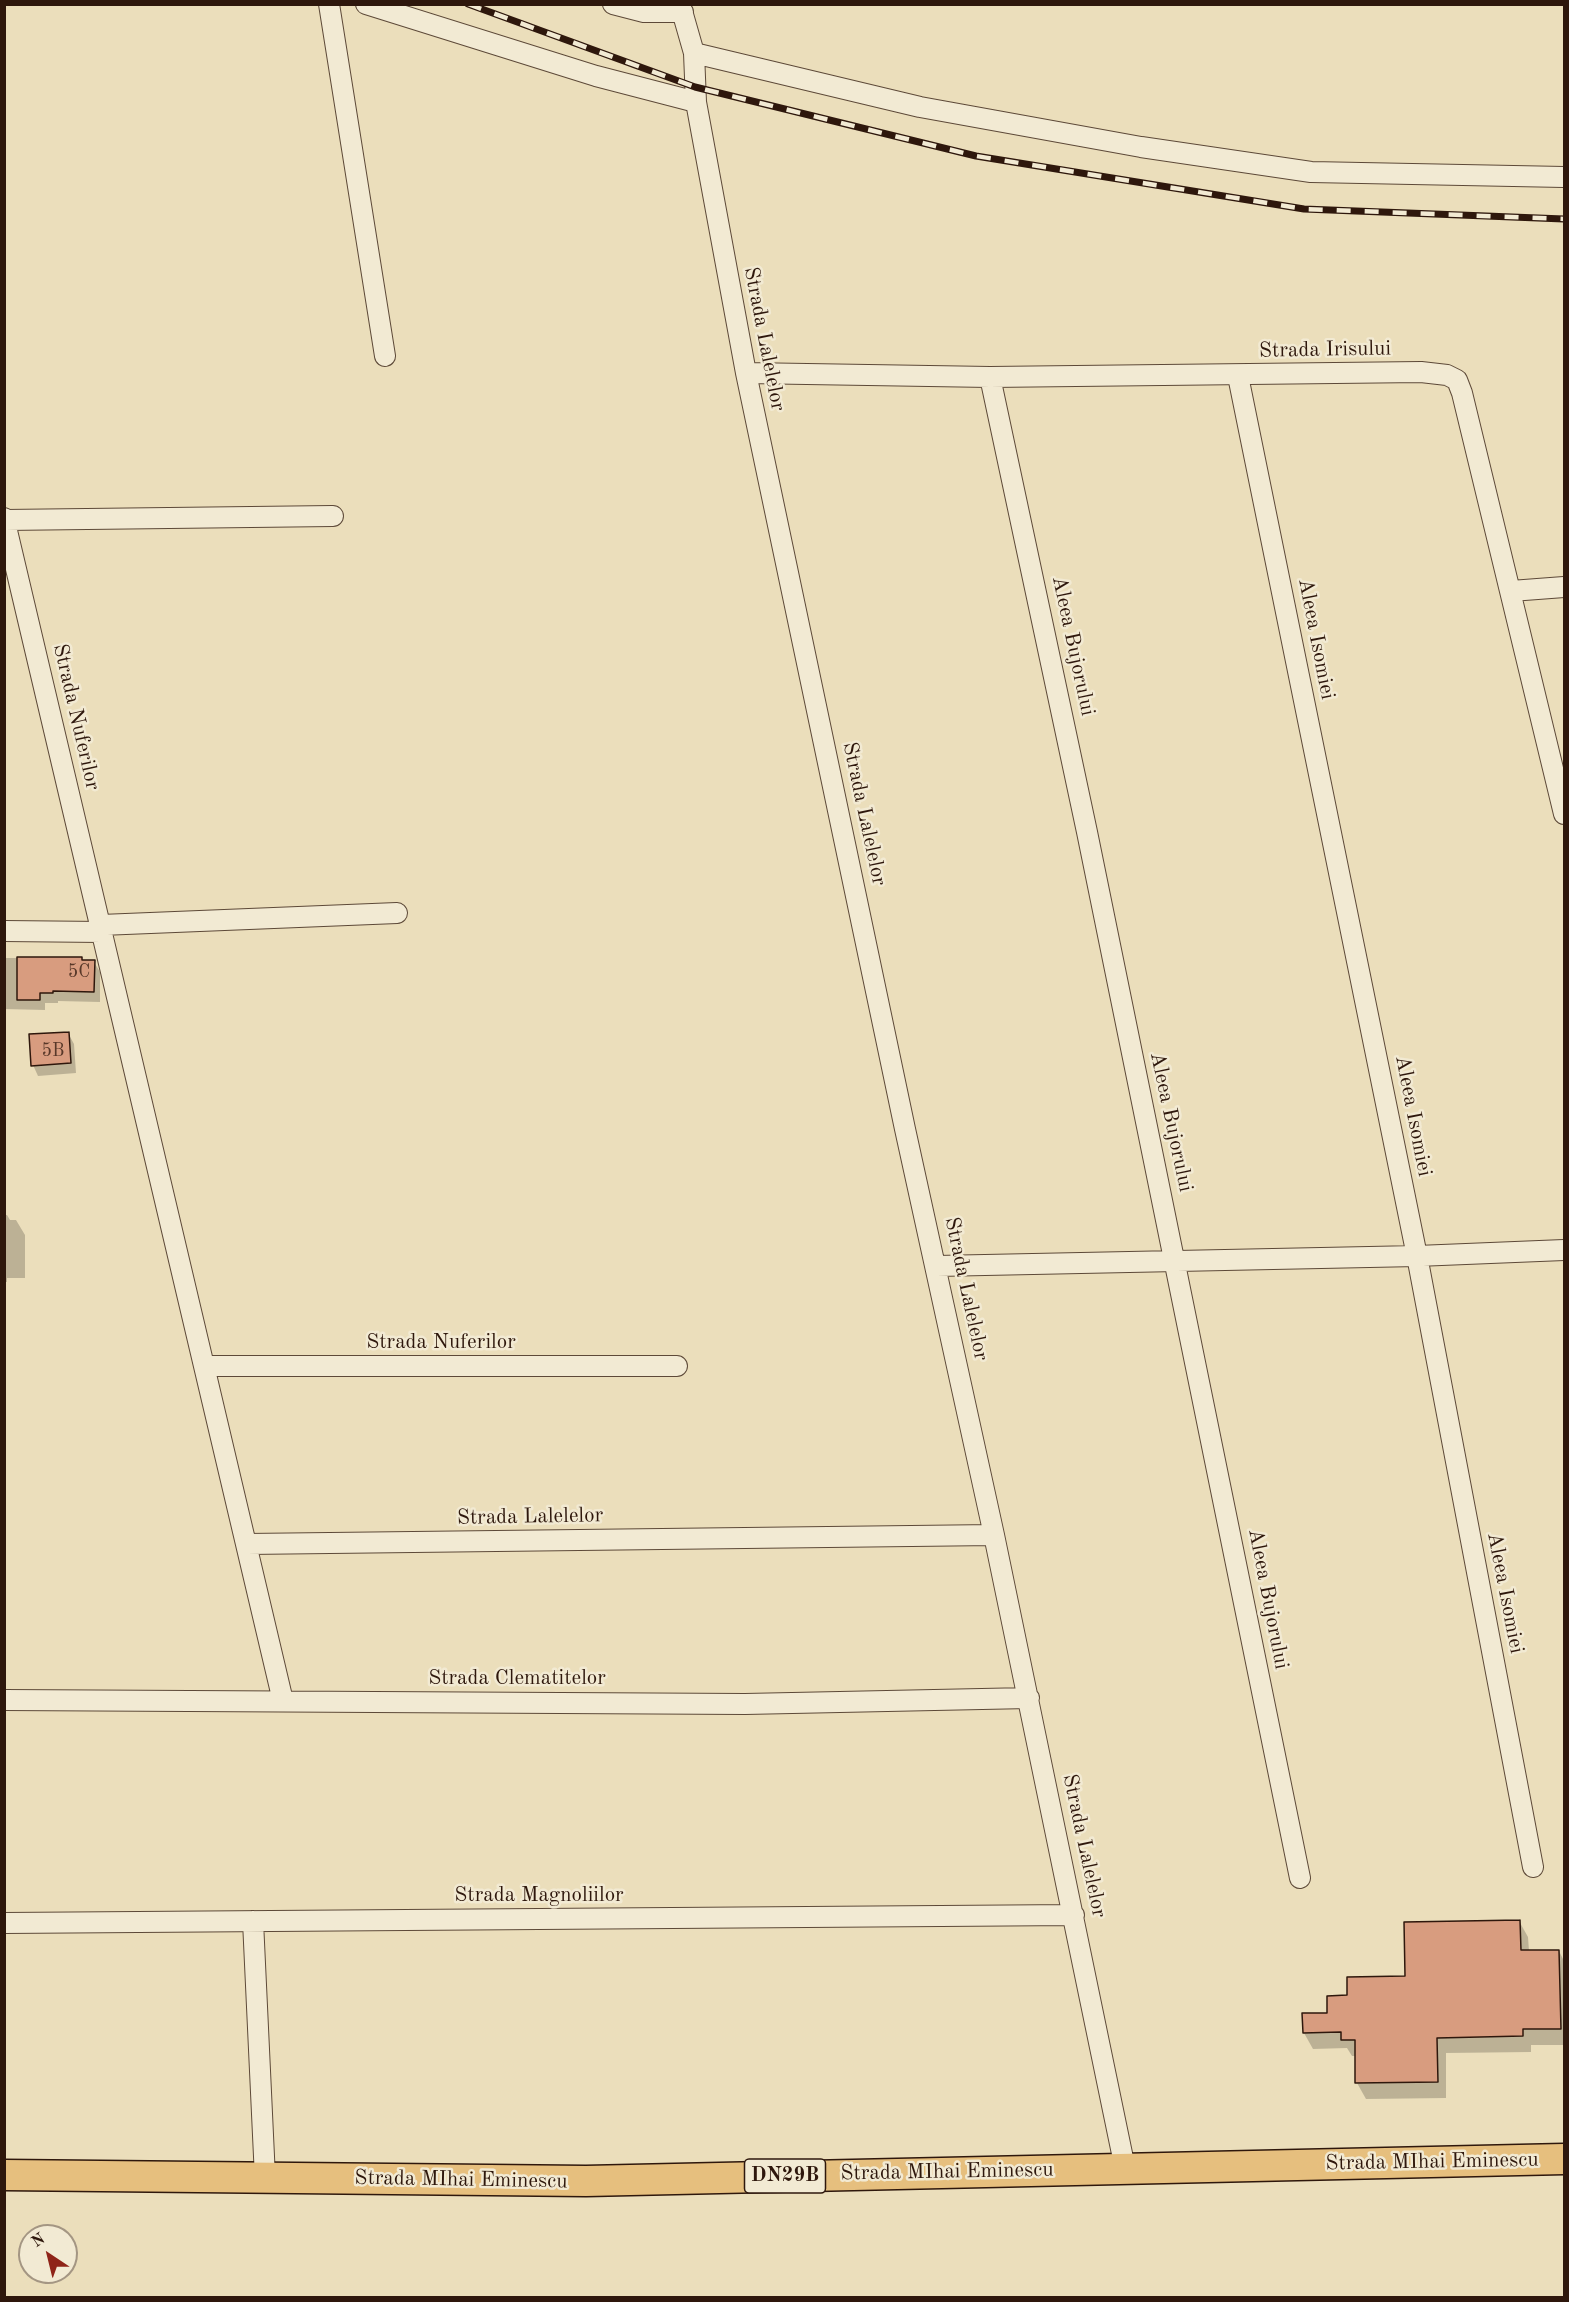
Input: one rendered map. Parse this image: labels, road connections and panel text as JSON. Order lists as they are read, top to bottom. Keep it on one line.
{"streets":{"main road":["Strada MIhai Eminescu","DN29B"],"street":["Strada Lalelelor","Strada Irisului","Aleea Isomiei","Aleea Bujorului","Strada Nuferilor","Strada Clematitelor","Strada Magnoliilor"]},"crossings":[["Strada Lalelelor","Strada Irisului"],["Strada Lalelelor","Strada Nuferilor"],["Strada Lalelelor","Strada Clematitelor"],["Strada Lalelelor","Strada Magnoliilor"],["Strada Lalelelor","Strada MIhai Eminescu"],["Strada Irisului","Aleea Isomiei"],["Strada Irisului","Aleea Bujorului"],["Strada Nuferilor","Strada Clematitelor"]],"house_numbers":["5C","5B"],"north":"top left"}
